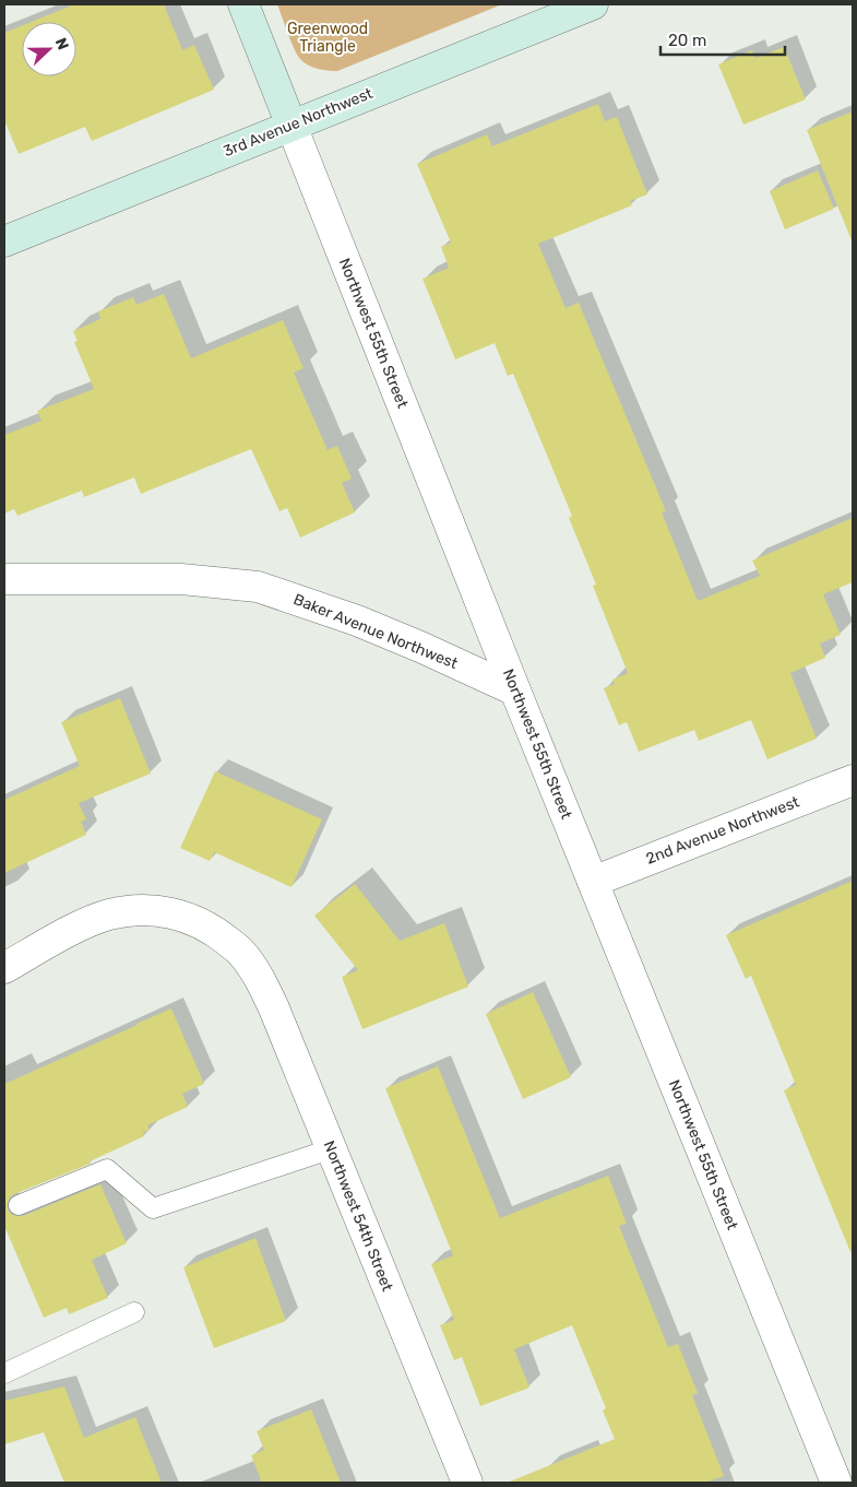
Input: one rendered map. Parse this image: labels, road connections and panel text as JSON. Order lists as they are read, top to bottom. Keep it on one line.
{"streets":{"street":["3rd Avenue Northwest","Northwest 55th Street","Baker Avenue Northwest","2nd Avenue Northwest","Northwest 54th Street"]},"crossings":[["3rd Avenue Northwest","Northwest 55th Street"],["Northwest 55th Street","Baker Avenue Northwest"],["Northwest 55th Street","2nd Avenue Northwest"]],"parks":["Greenwood Triangle"],"scale_bar":"20 m","north":"right"}
